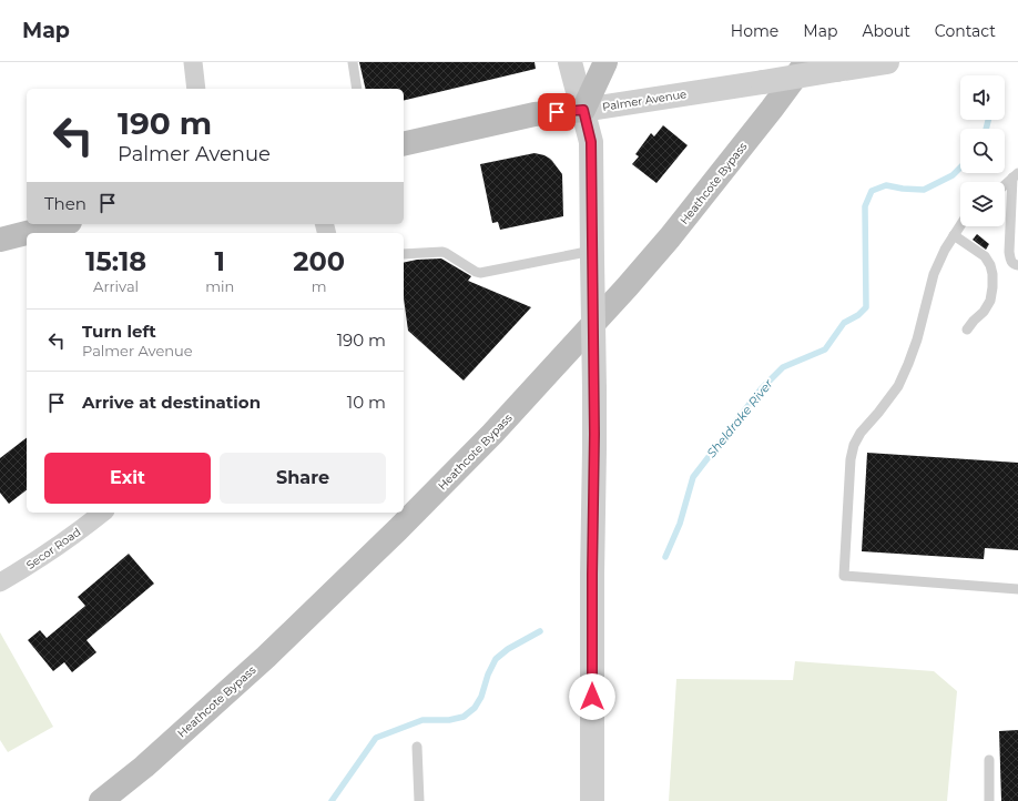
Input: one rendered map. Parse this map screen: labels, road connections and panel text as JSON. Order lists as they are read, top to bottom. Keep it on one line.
{"streets":{"main road":["Palmer Avenue","Heathcote Bypass"],"street":["Secor Road"]},"water":["Sheldrake River"],"page":{"header":"Map","nav":["Home","Map","About","Contact"],"turn":["190 m","Palmer Avenue"],"then":"Then","eta":["15:18","Arrival","1","min","200","m"],"list":[{"name":"Turn left","note":"Palmer Avenue","value":"190 m"},{"name":"Arrive at destination","value":"10 m"}],"buttons":["Exit","Share"]}}
